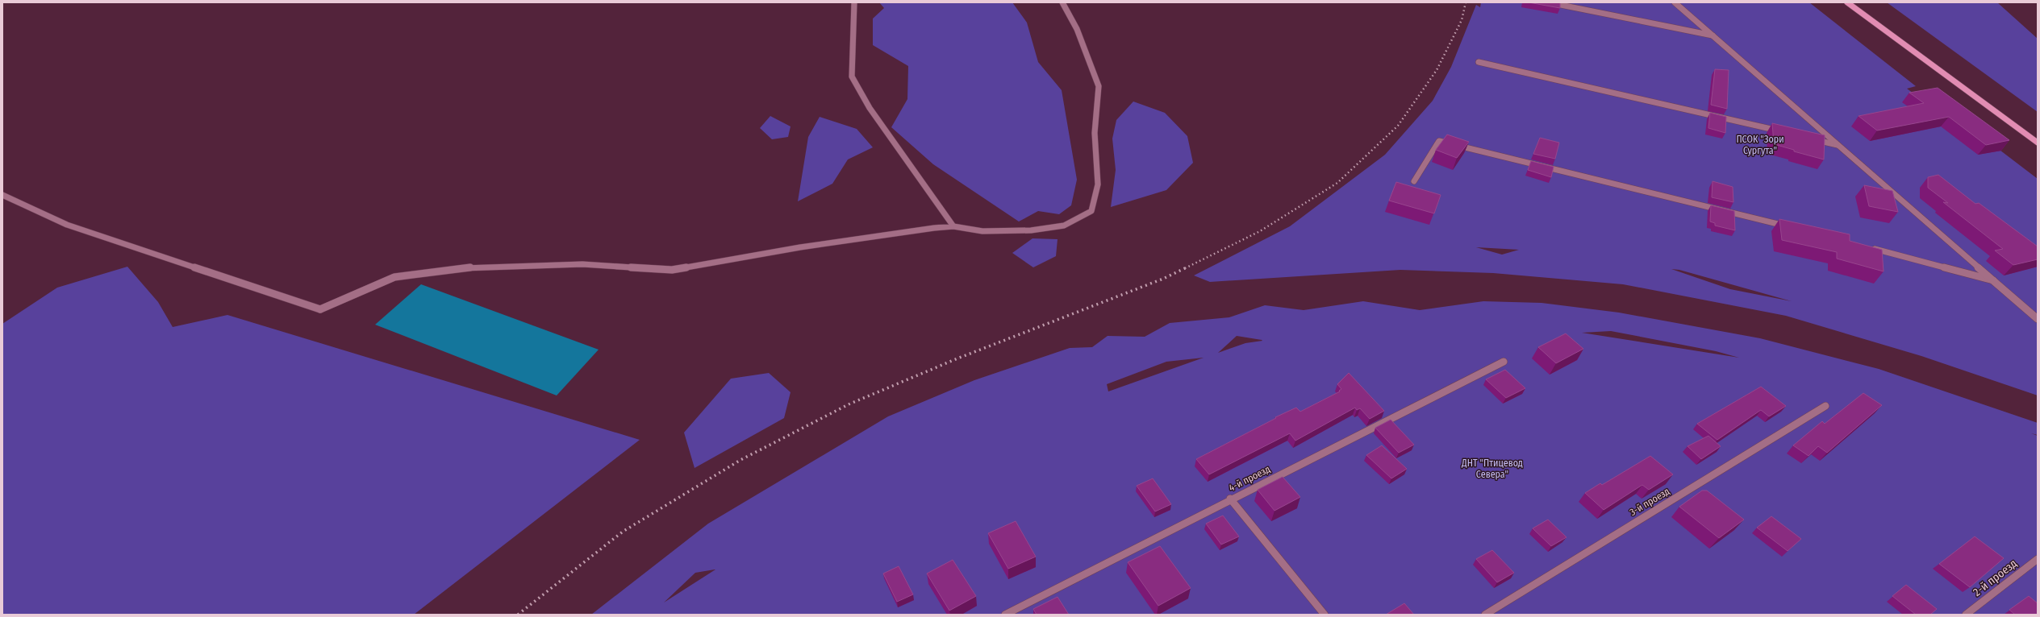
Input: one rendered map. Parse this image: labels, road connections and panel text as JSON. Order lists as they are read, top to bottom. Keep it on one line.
{"streets":{"street":["4-й проезд","3-й проезд","2-й проезд"]},"parks":["ПСОК \"Зори Сургута\"","ДНТ \"Птицевод Севера\""]}
